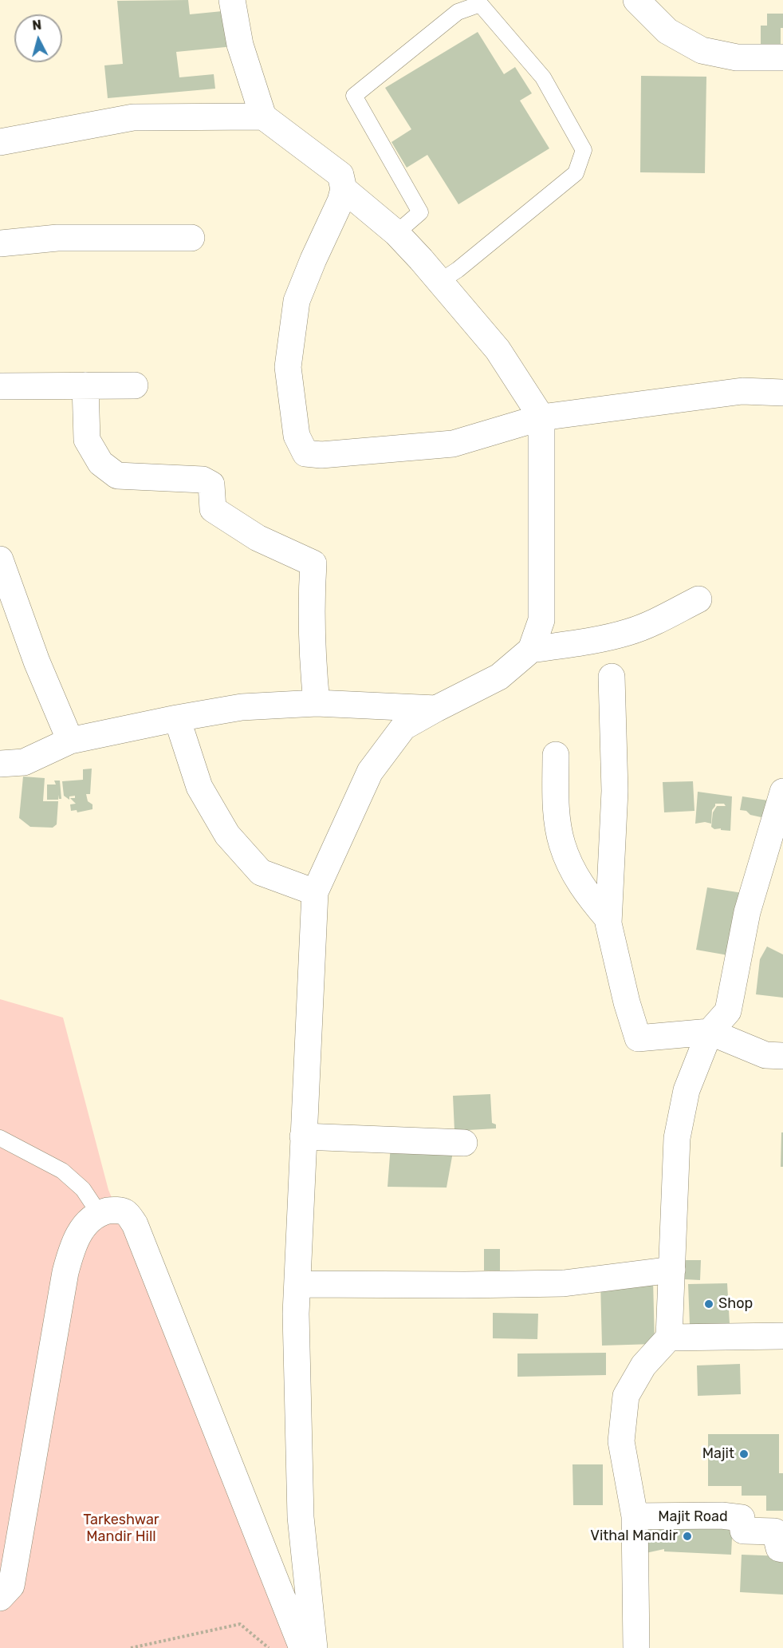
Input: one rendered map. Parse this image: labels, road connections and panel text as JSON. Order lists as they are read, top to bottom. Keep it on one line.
{"streets":{"street":["Majit Road"]},"parks":["Tarkeshwar Mandir Hill"],"places":["Shop","Majit","Vithal Mandir"],"north":"top"}
